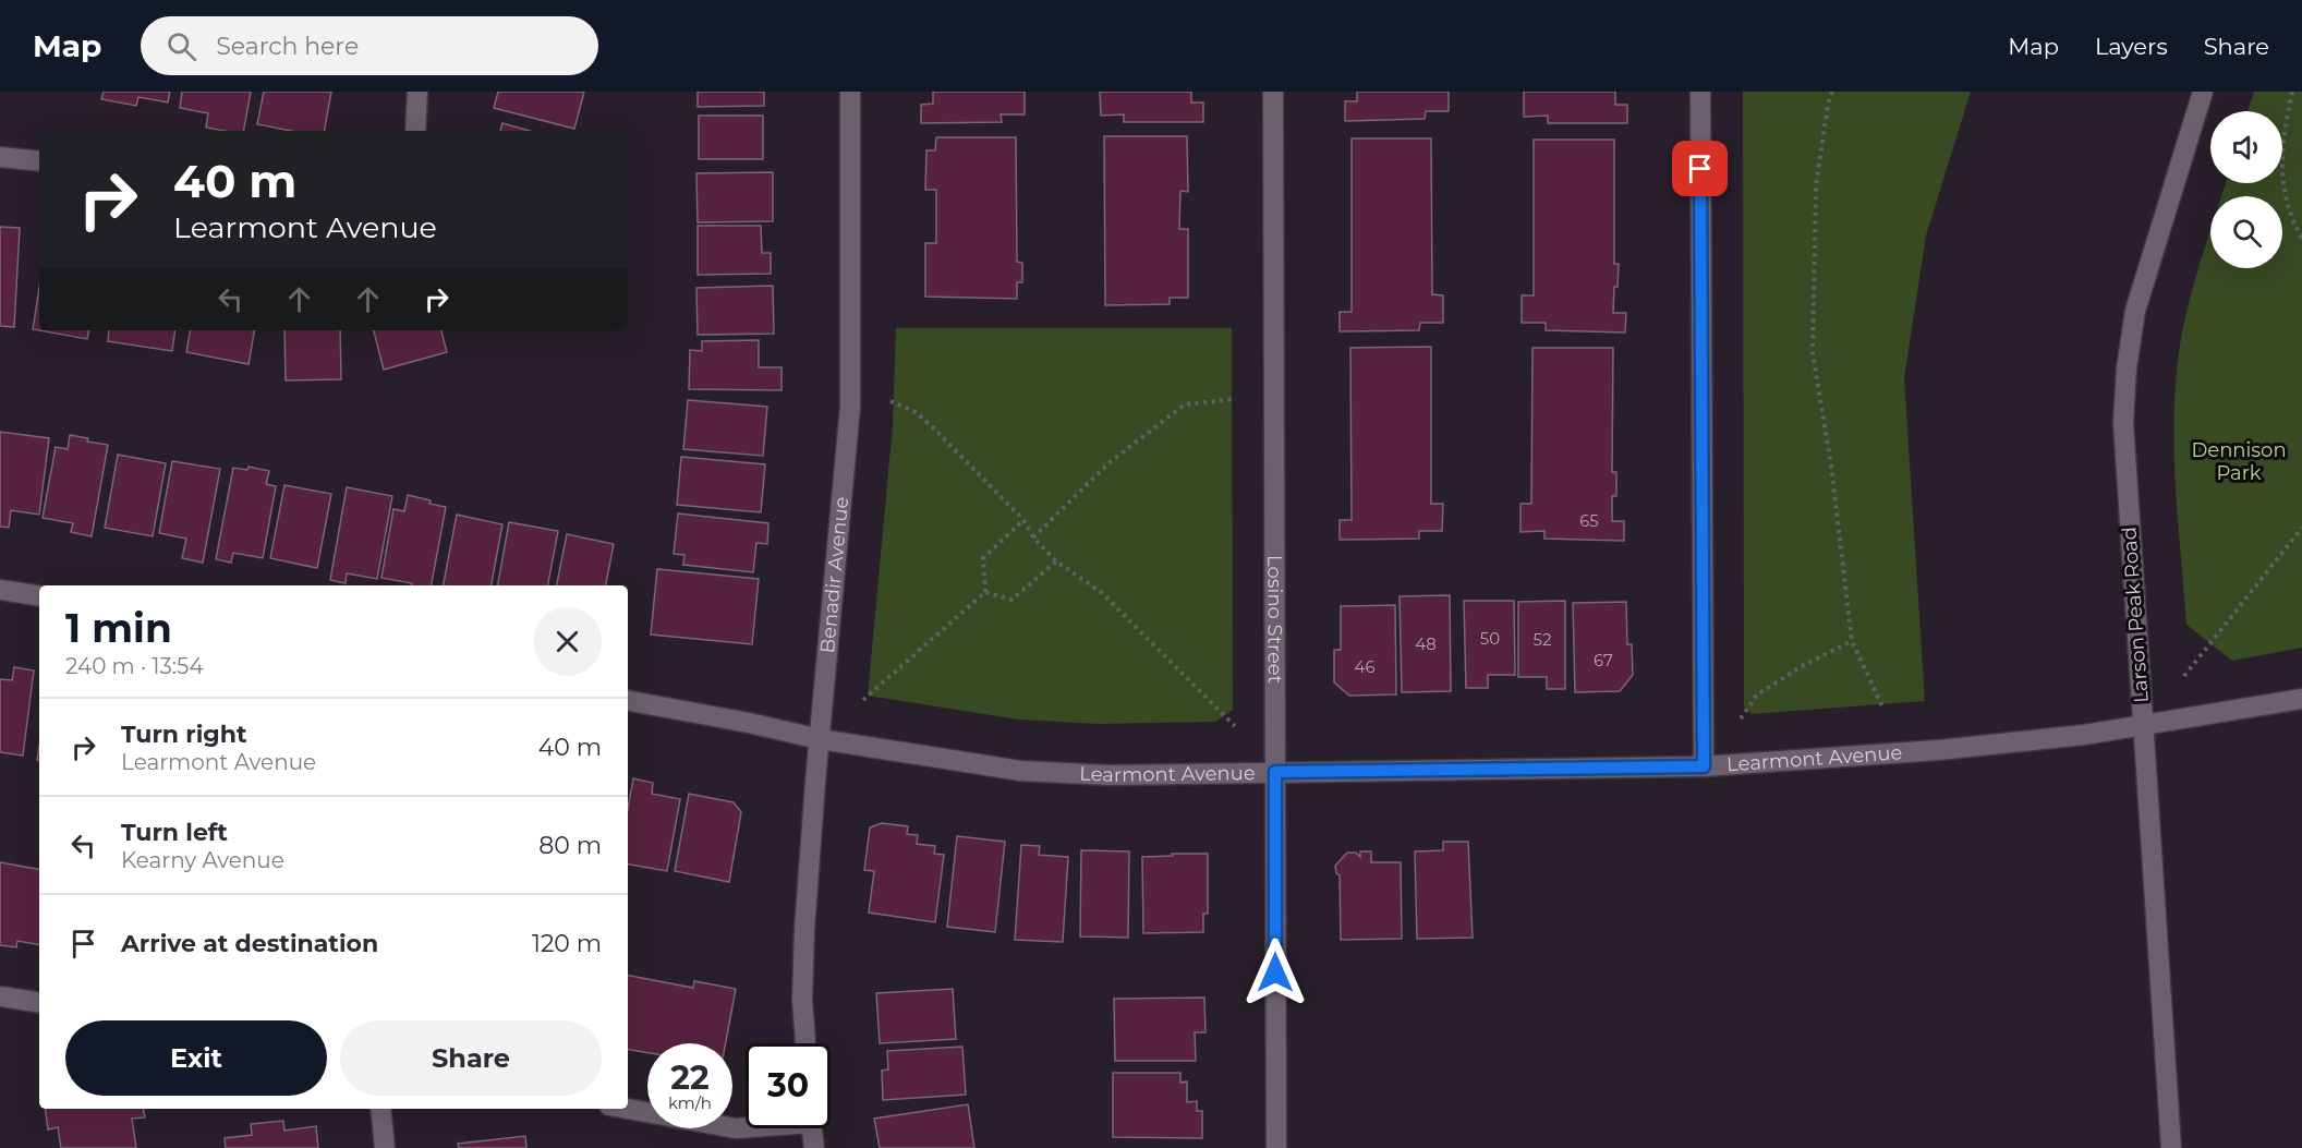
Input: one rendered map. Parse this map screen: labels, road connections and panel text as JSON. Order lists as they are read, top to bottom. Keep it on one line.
{"streets":{"street":["Benadir Avenue","Larson Peak Road","Losino Street","Learmont Avenue"]},"crossings":[["Benadir Avenue","Learmont Avenue"],["Larson Peak Road","Learmont Avenue"],["Losino Street","Learmont Avenue"]],"parks":["Dennison Park"],"house_numbers":["65","50","52","48","67","46"],"page":{"header":"Map","search":"Search here","nav":["Map","Layers","Share"],"turn":["40 m","Learmont Avenue"],"heading":["1 min","240 m · 13:54"],"list":[{"name":"Turn right","note":"Learmont Avenue","value":"40 m"},{"name":"Turn left","note":"Kearny Avenue","value":"80 m"},{"name":"Arrive at destination","value":"120 m"}],"buttons":["Exit","Share"],"speed":"22 km/h","limit":"30"}}
